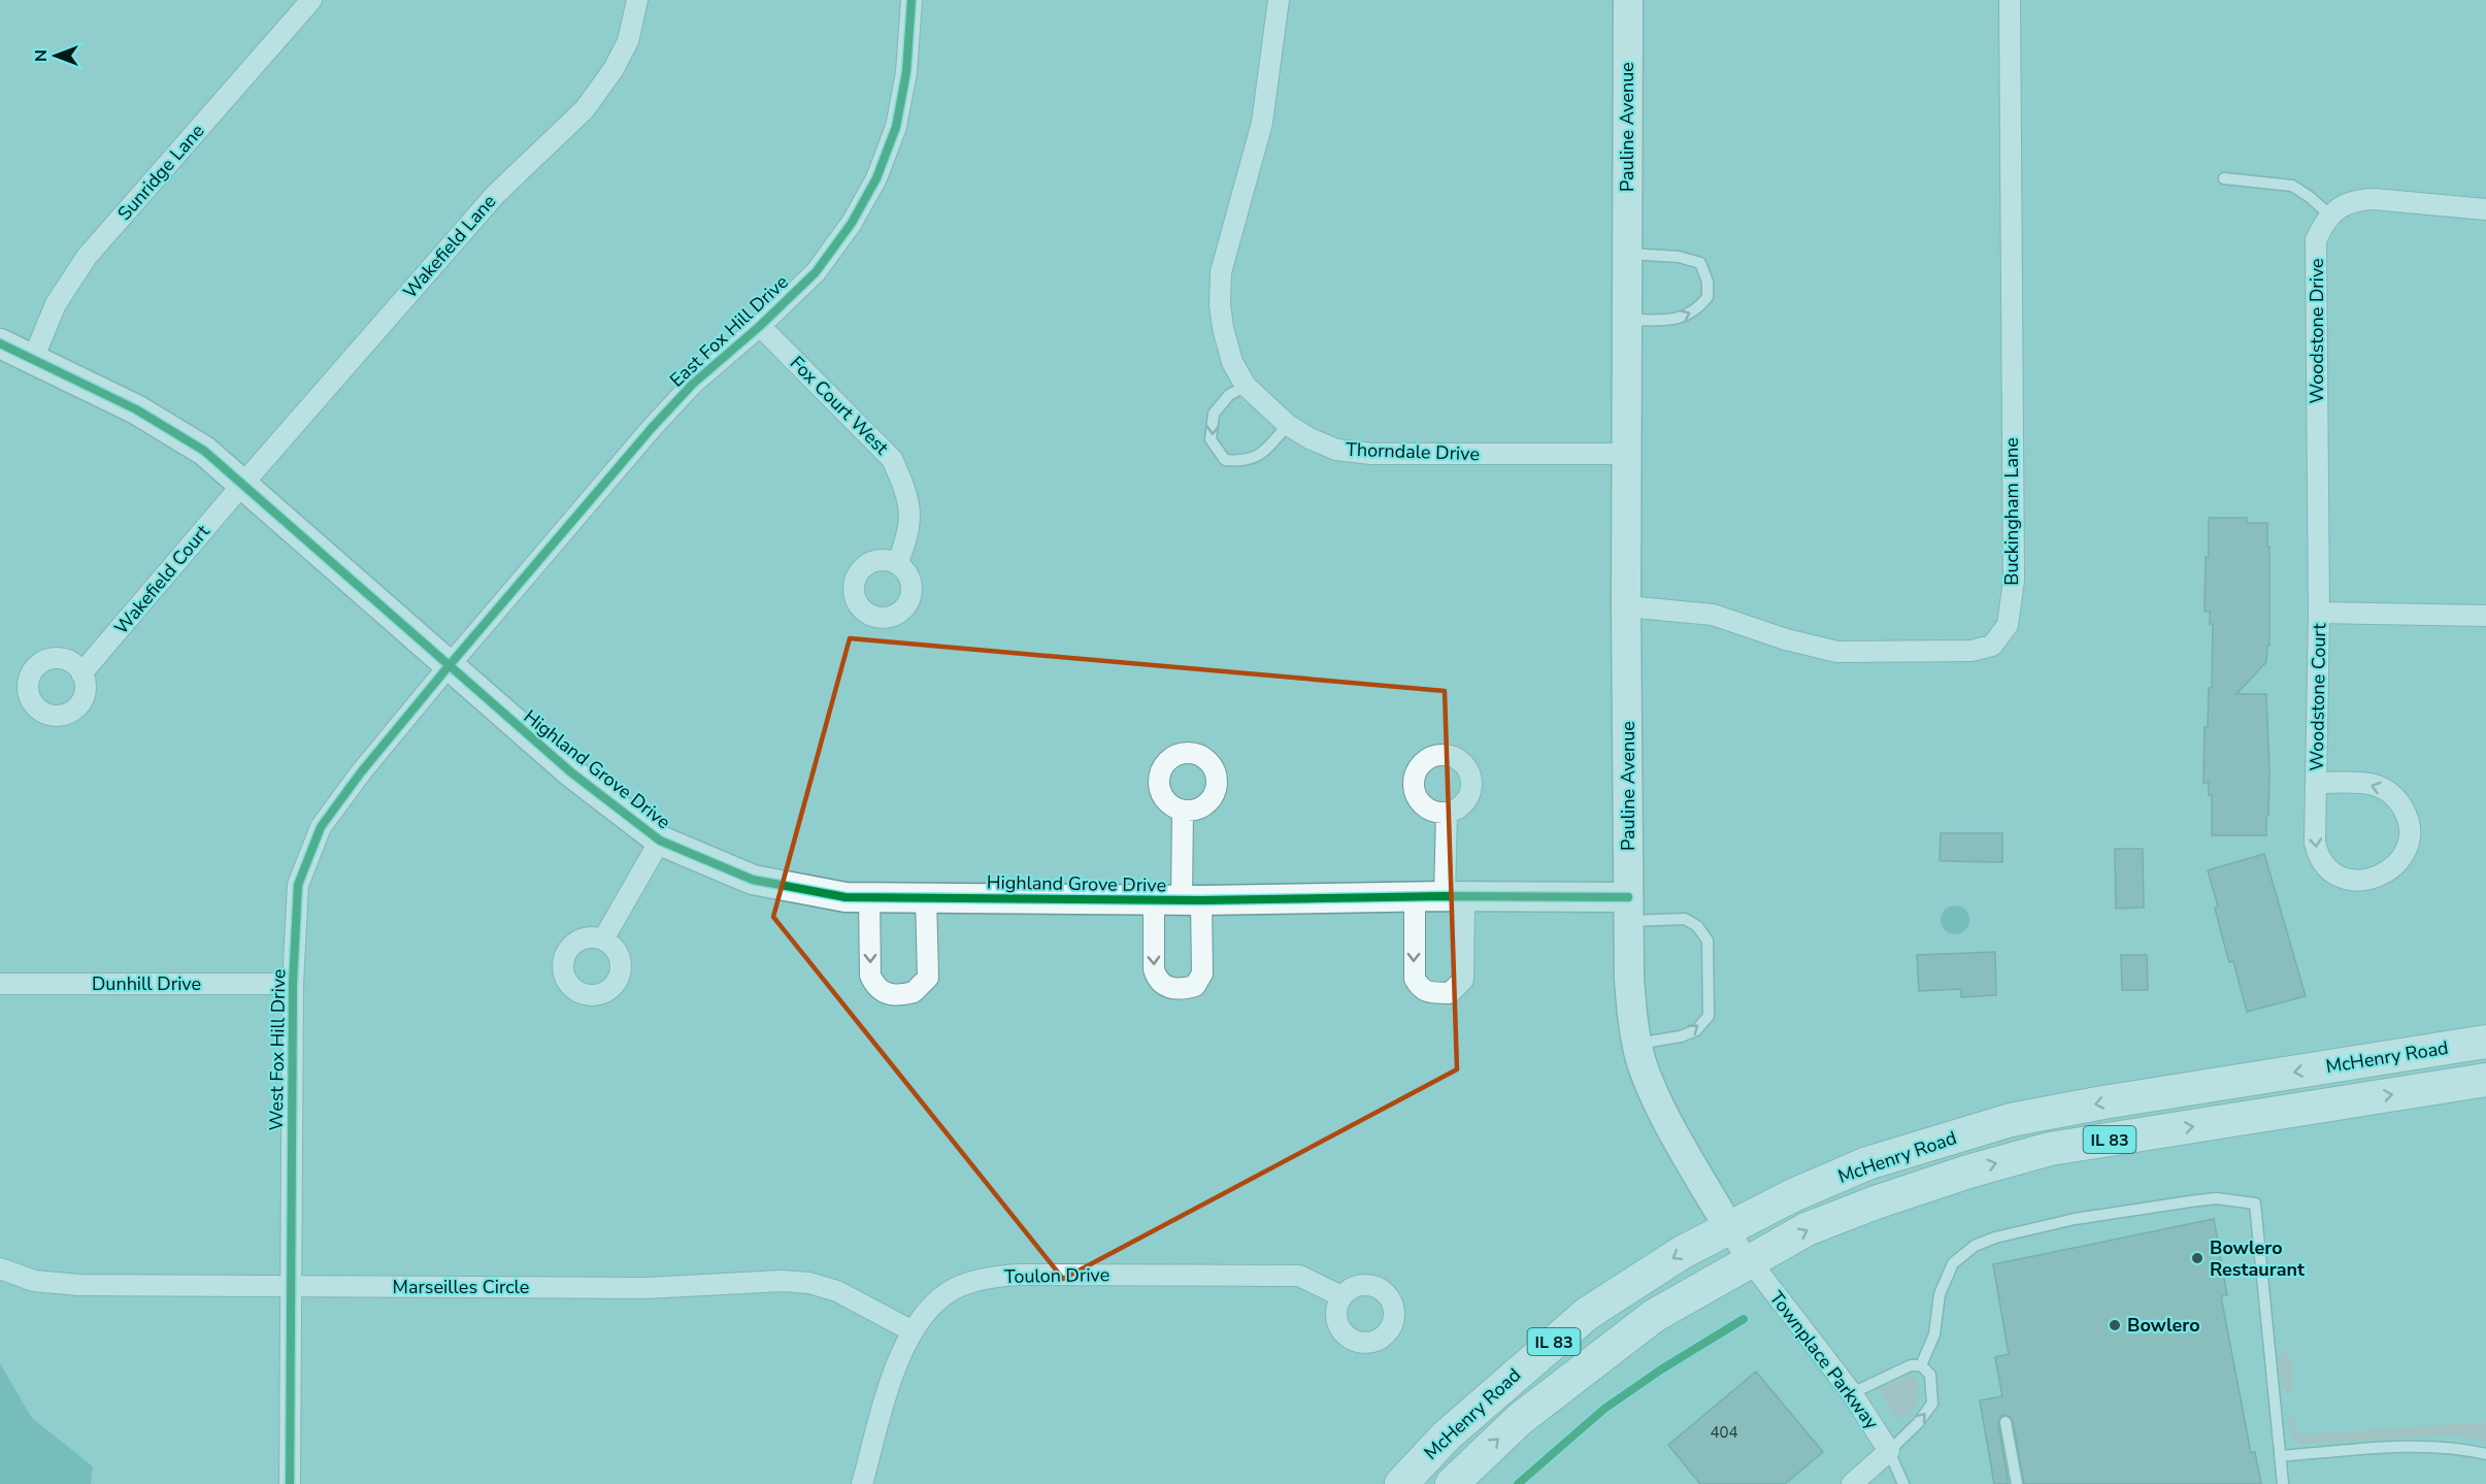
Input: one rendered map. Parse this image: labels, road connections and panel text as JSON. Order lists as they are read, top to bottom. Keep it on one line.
{"streets":{"main road":["McHenry Road","IL 83"],"street":["Pauline Avenue","Sunridge Lane","Wakefield Lane","East Fox Hill Drive","Woodstone Drive","Fox Court West","Thorndale Drive","Buckingham Lane","Wakefield Court","Woodstone Court","Highland Grove Drive","Dunhill Drive","West Fox Hill Drive","Toulon Drive","Marseilles Circle","Townplace Parkway"]},"crossings":[["Pauline Avenue","Thorndale Drive"],["Pauline Avenue","Buckingham Lane"],["Pauline Avenue","Highland Grove Drive"],["Pauline Avenue","McHenry Road"],["Pauline Avenue","Townplace Parkway"],["Sunridge Lane","Highland Grove Drive"],["Wakefield Lane","Wakefield Court"],["Wakefield Lane","Highland Grove Drive"],["East Fox Hill Drive","Fox Court West"],["East Fox Hill Drive","Highland Grove Drive"],["East Fox Hill Drive","West Fox Hill Drive"],["Woodstone Drive","Woodstone Court"],["Wakefield Court","Highland Grove Drive"],["Highland Grove Drive","West Fox Hill Drive"],["Dunhill Drive","West Fox Hill Drive"],["West Fox Hill Drive","Marseilles Circle"],["McHenry Road","Townplace Parkway"],["Toulon Drive","Marseilles Circle"]],"places":["Bowlero Restaurant","Bowlero"],"house_numbers":["404"],"north":"left"}
